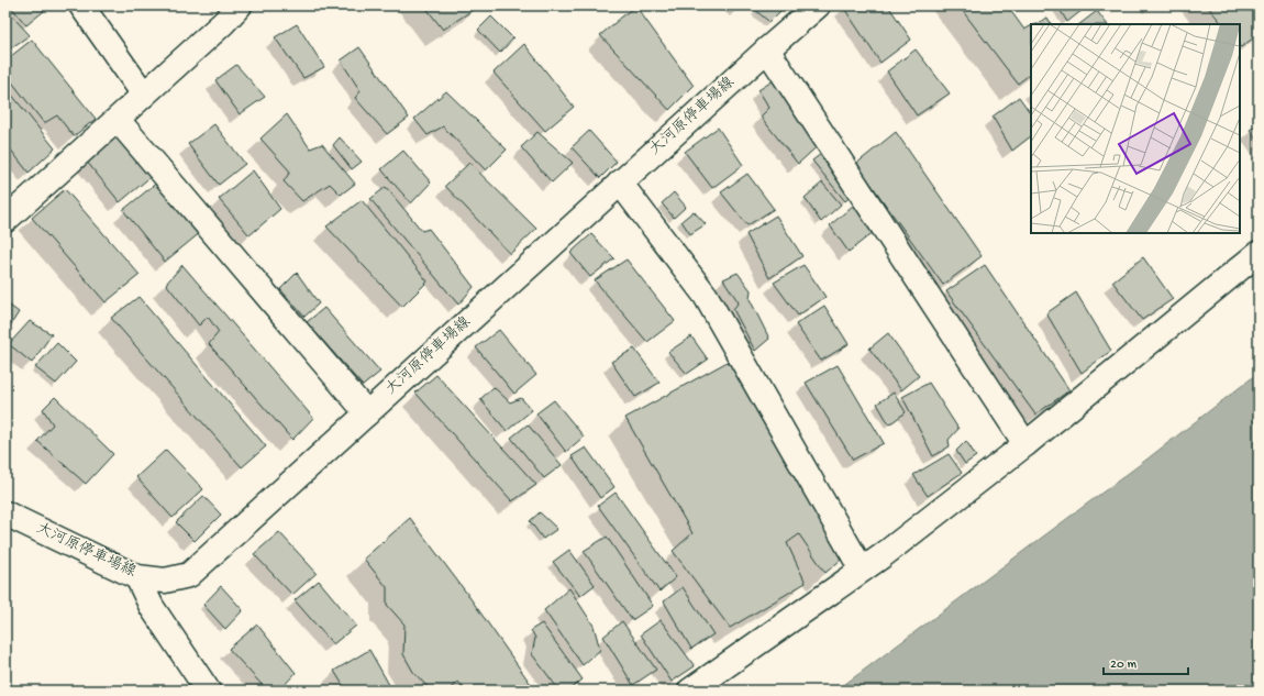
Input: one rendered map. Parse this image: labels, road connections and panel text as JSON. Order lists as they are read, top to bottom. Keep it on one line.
{"streets":{"street":["大河原停車場線"]},"scale_bar":"20 m"}
